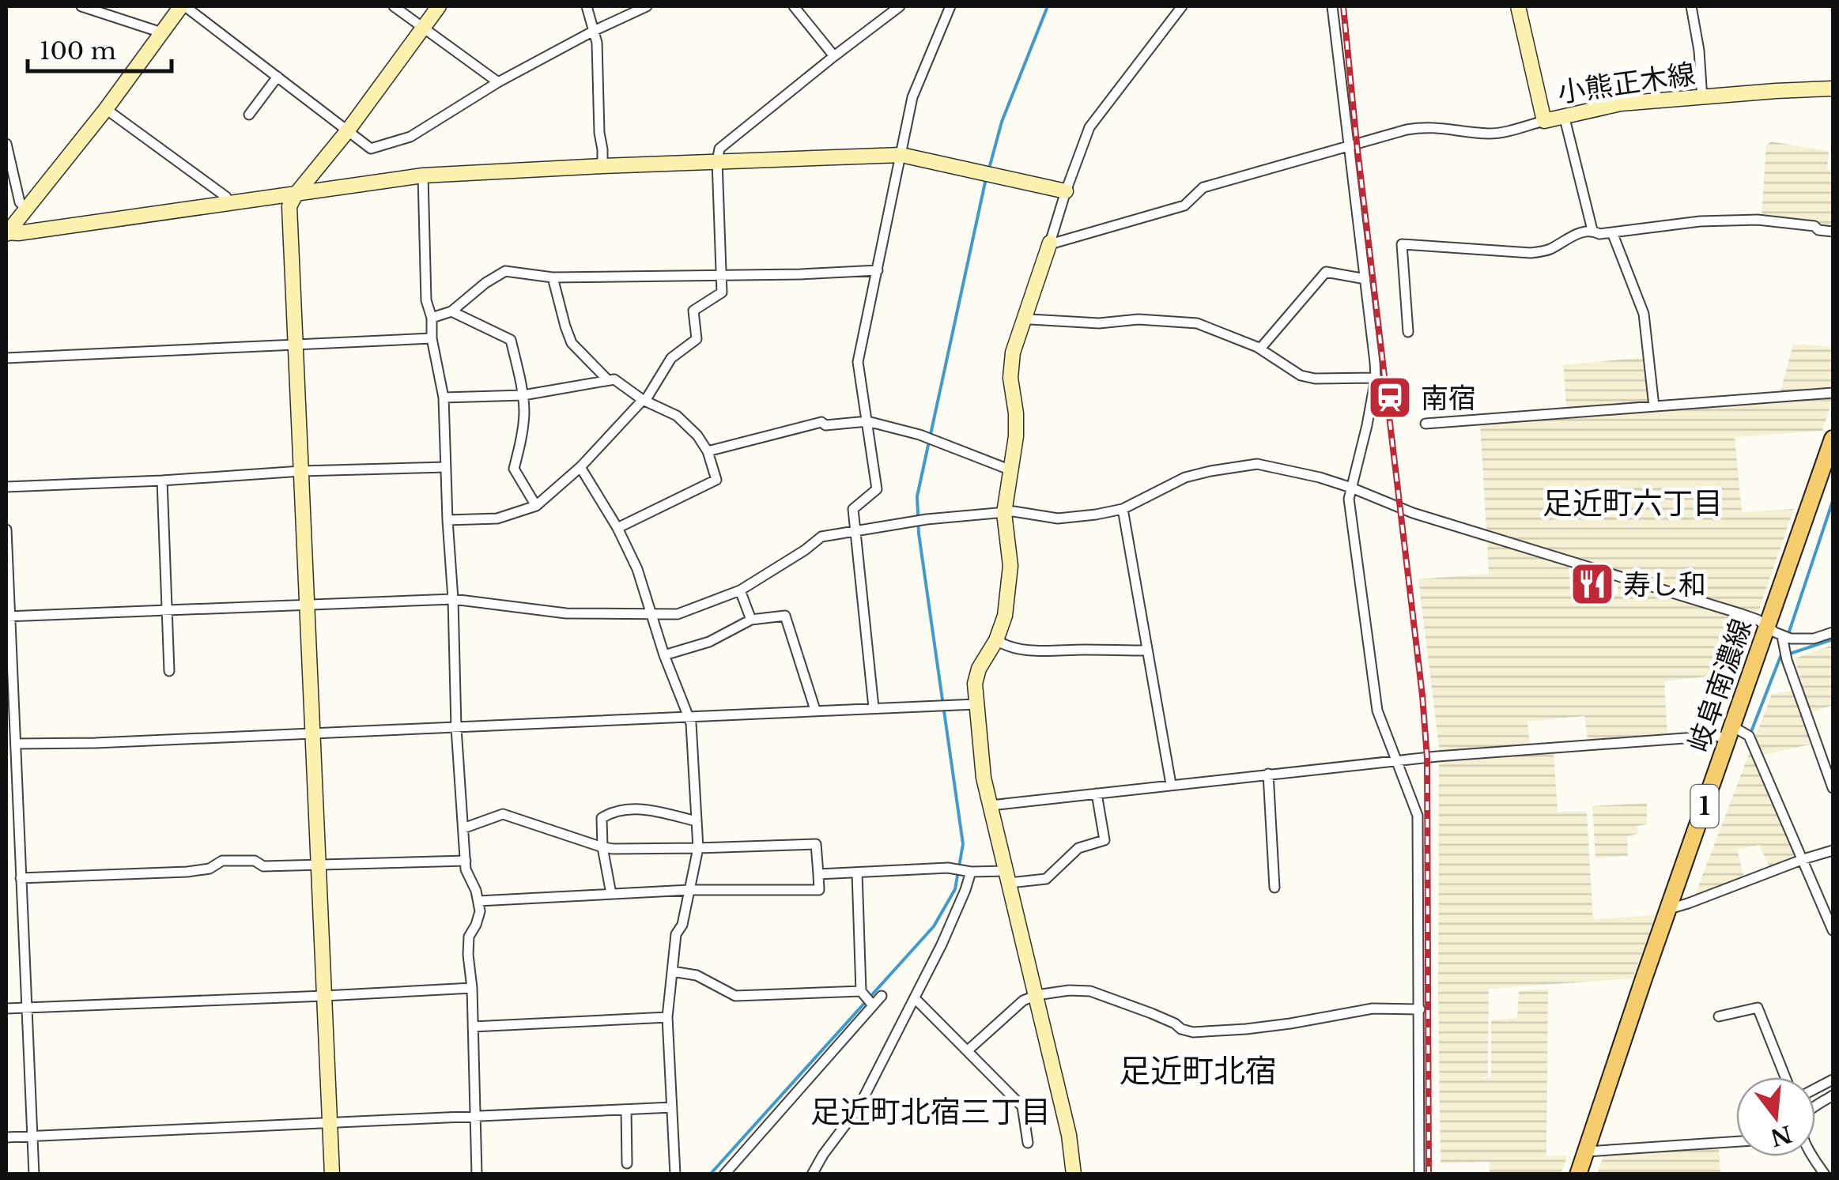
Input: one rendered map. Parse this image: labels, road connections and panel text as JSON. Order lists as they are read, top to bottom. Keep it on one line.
{"streets":{"main road":["岐阜南濃線","1"],"street":["小熊正木線"]},"districts":["足近町六丁目","足近町北宿","足近町北宿三丁目"],"places":{"station":["南宿"],"restaurant":["寿し和"]},"scale_bar":"100 m","north":"bottom"}
